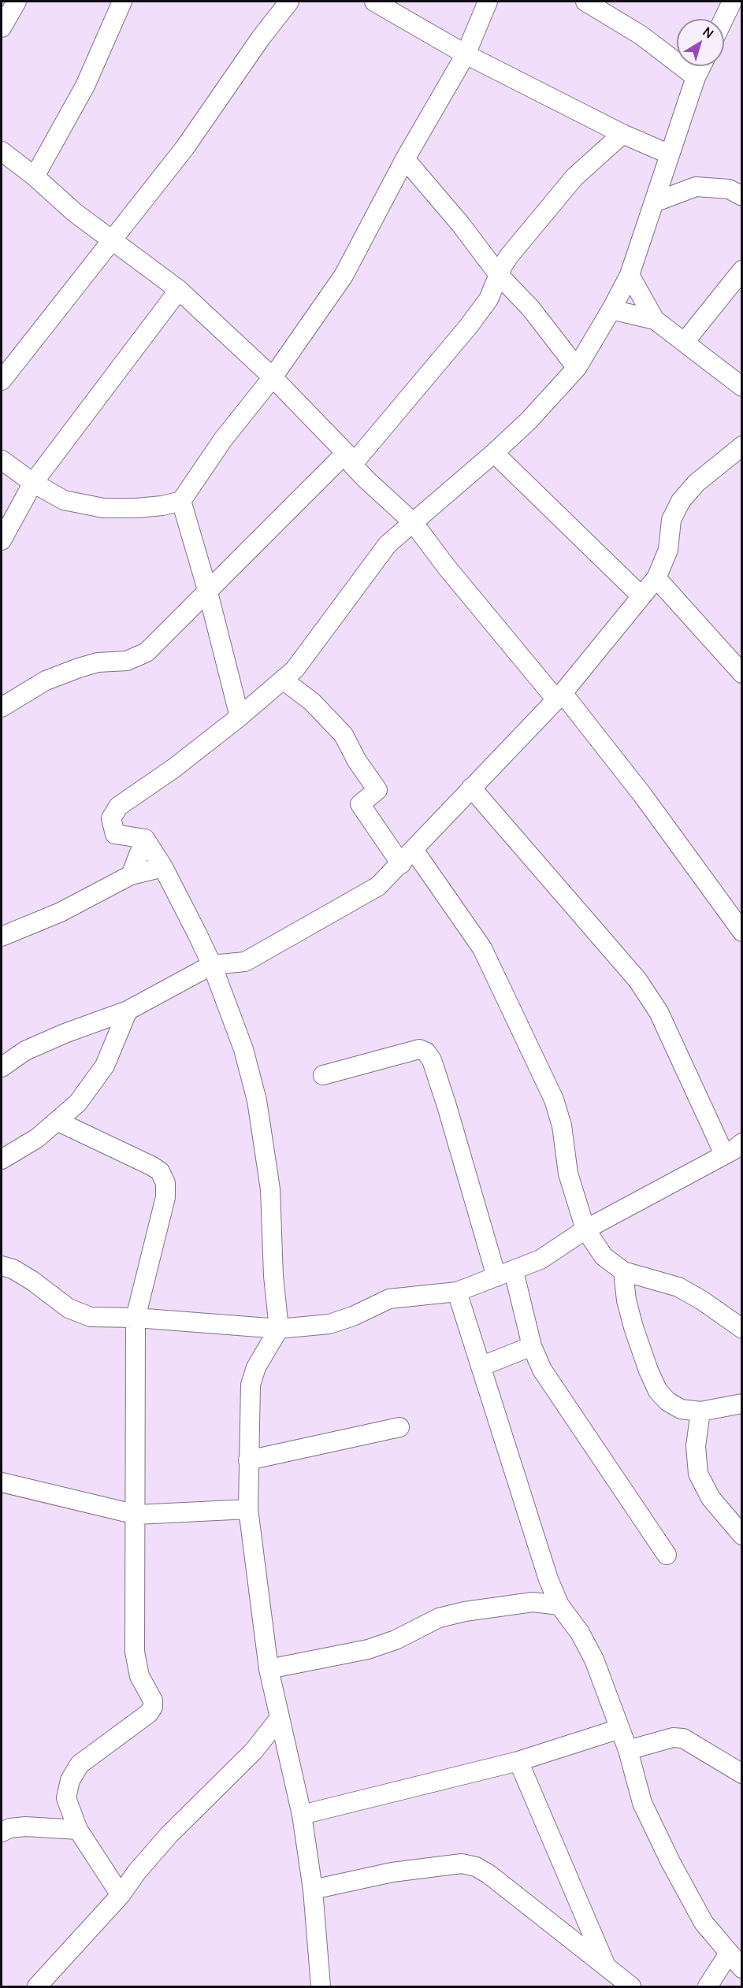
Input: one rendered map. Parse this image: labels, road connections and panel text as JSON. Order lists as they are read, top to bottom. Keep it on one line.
{"north":"top right"}
